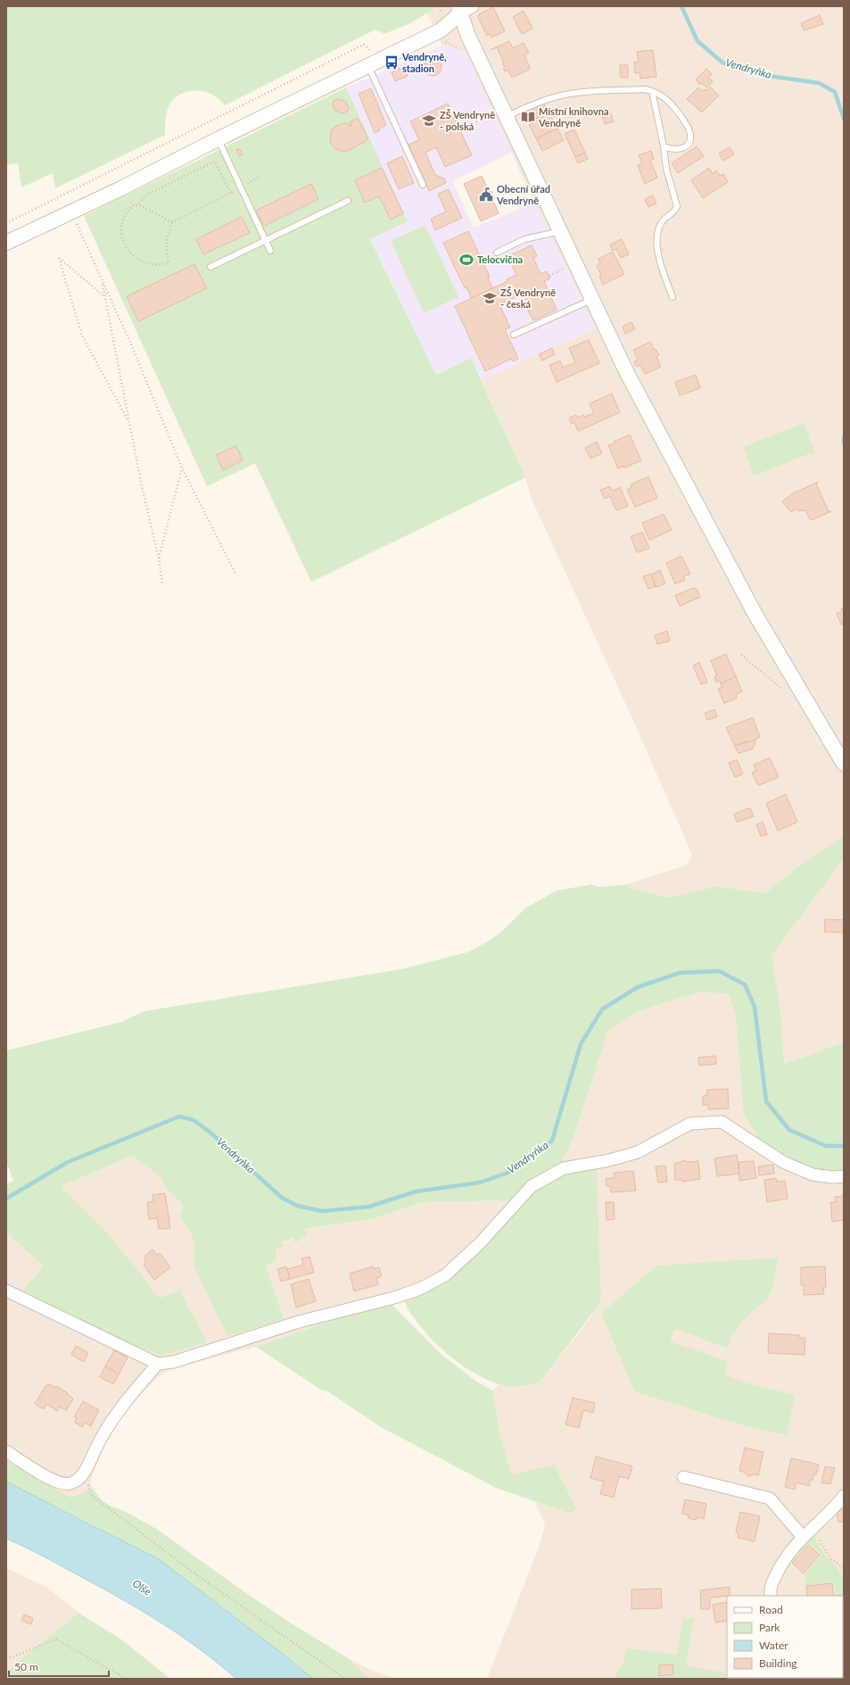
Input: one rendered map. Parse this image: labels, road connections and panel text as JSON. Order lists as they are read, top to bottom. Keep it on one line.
{"water":["Vendryňka","Olše"],"places":{"bus stop":["Vendryně, stadion"],"library":["Místní knihovna Vendryně"],"school or university":["ZŠ Vendryně - polská","ZŠ Vendryně - česká"],"public building":["Obecní úřad Vendryně"],"sports":["Telocvična"]},"legend":["Road","Park","Water","Building"],"scale_bar":"50 m"}
